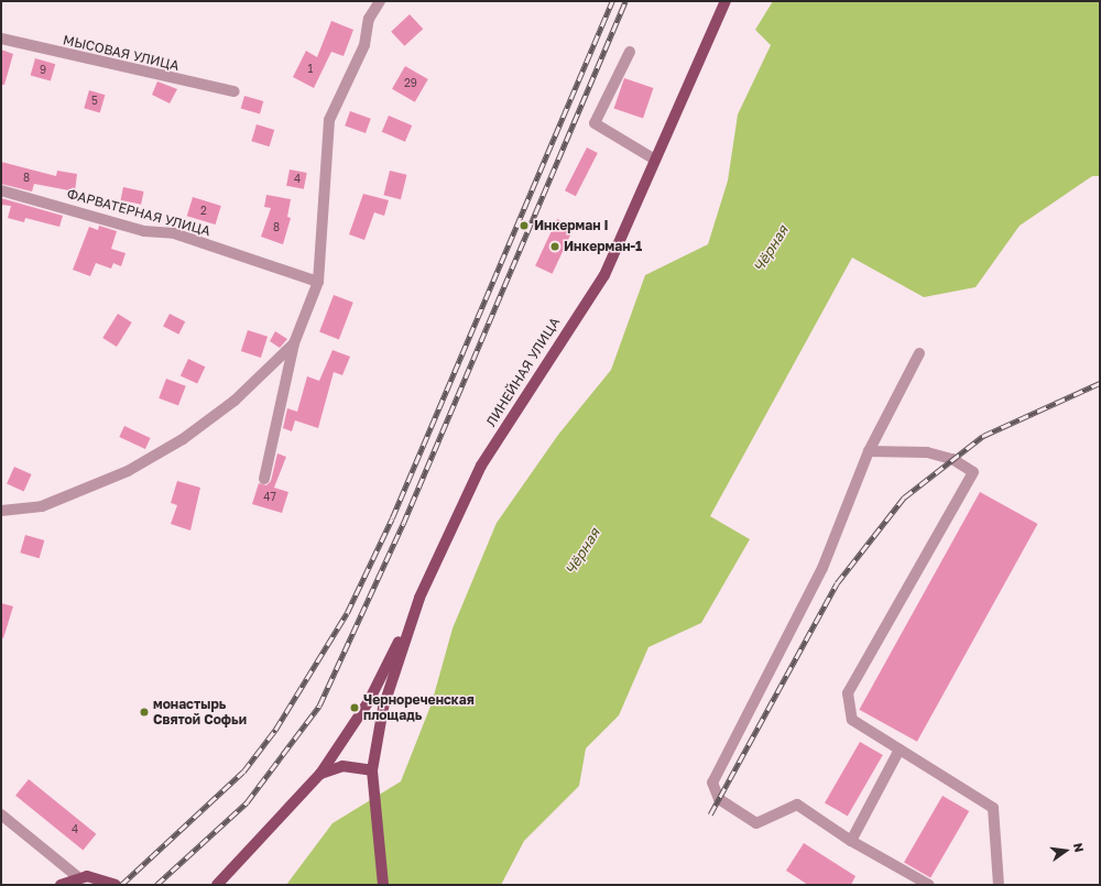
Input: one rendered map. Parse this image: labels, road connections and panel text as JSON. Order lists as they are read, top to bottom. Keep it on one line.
{"streets":{"main road":["ЛИНЕЙНАЯ УЛИЦА"],"street":["МЫСОВАЯ УЛИЦА","ФАРВАТЕРНАЯ УЛИЦА"]},"water":["Чёрная"],"places":["Инкерман I","Инкерман-1","Чернореченская площадь","монастырь Святой Софьи"],"house_numbers":["1","9","29","5","8","4","2","8","47","4"],"north":"right"}
